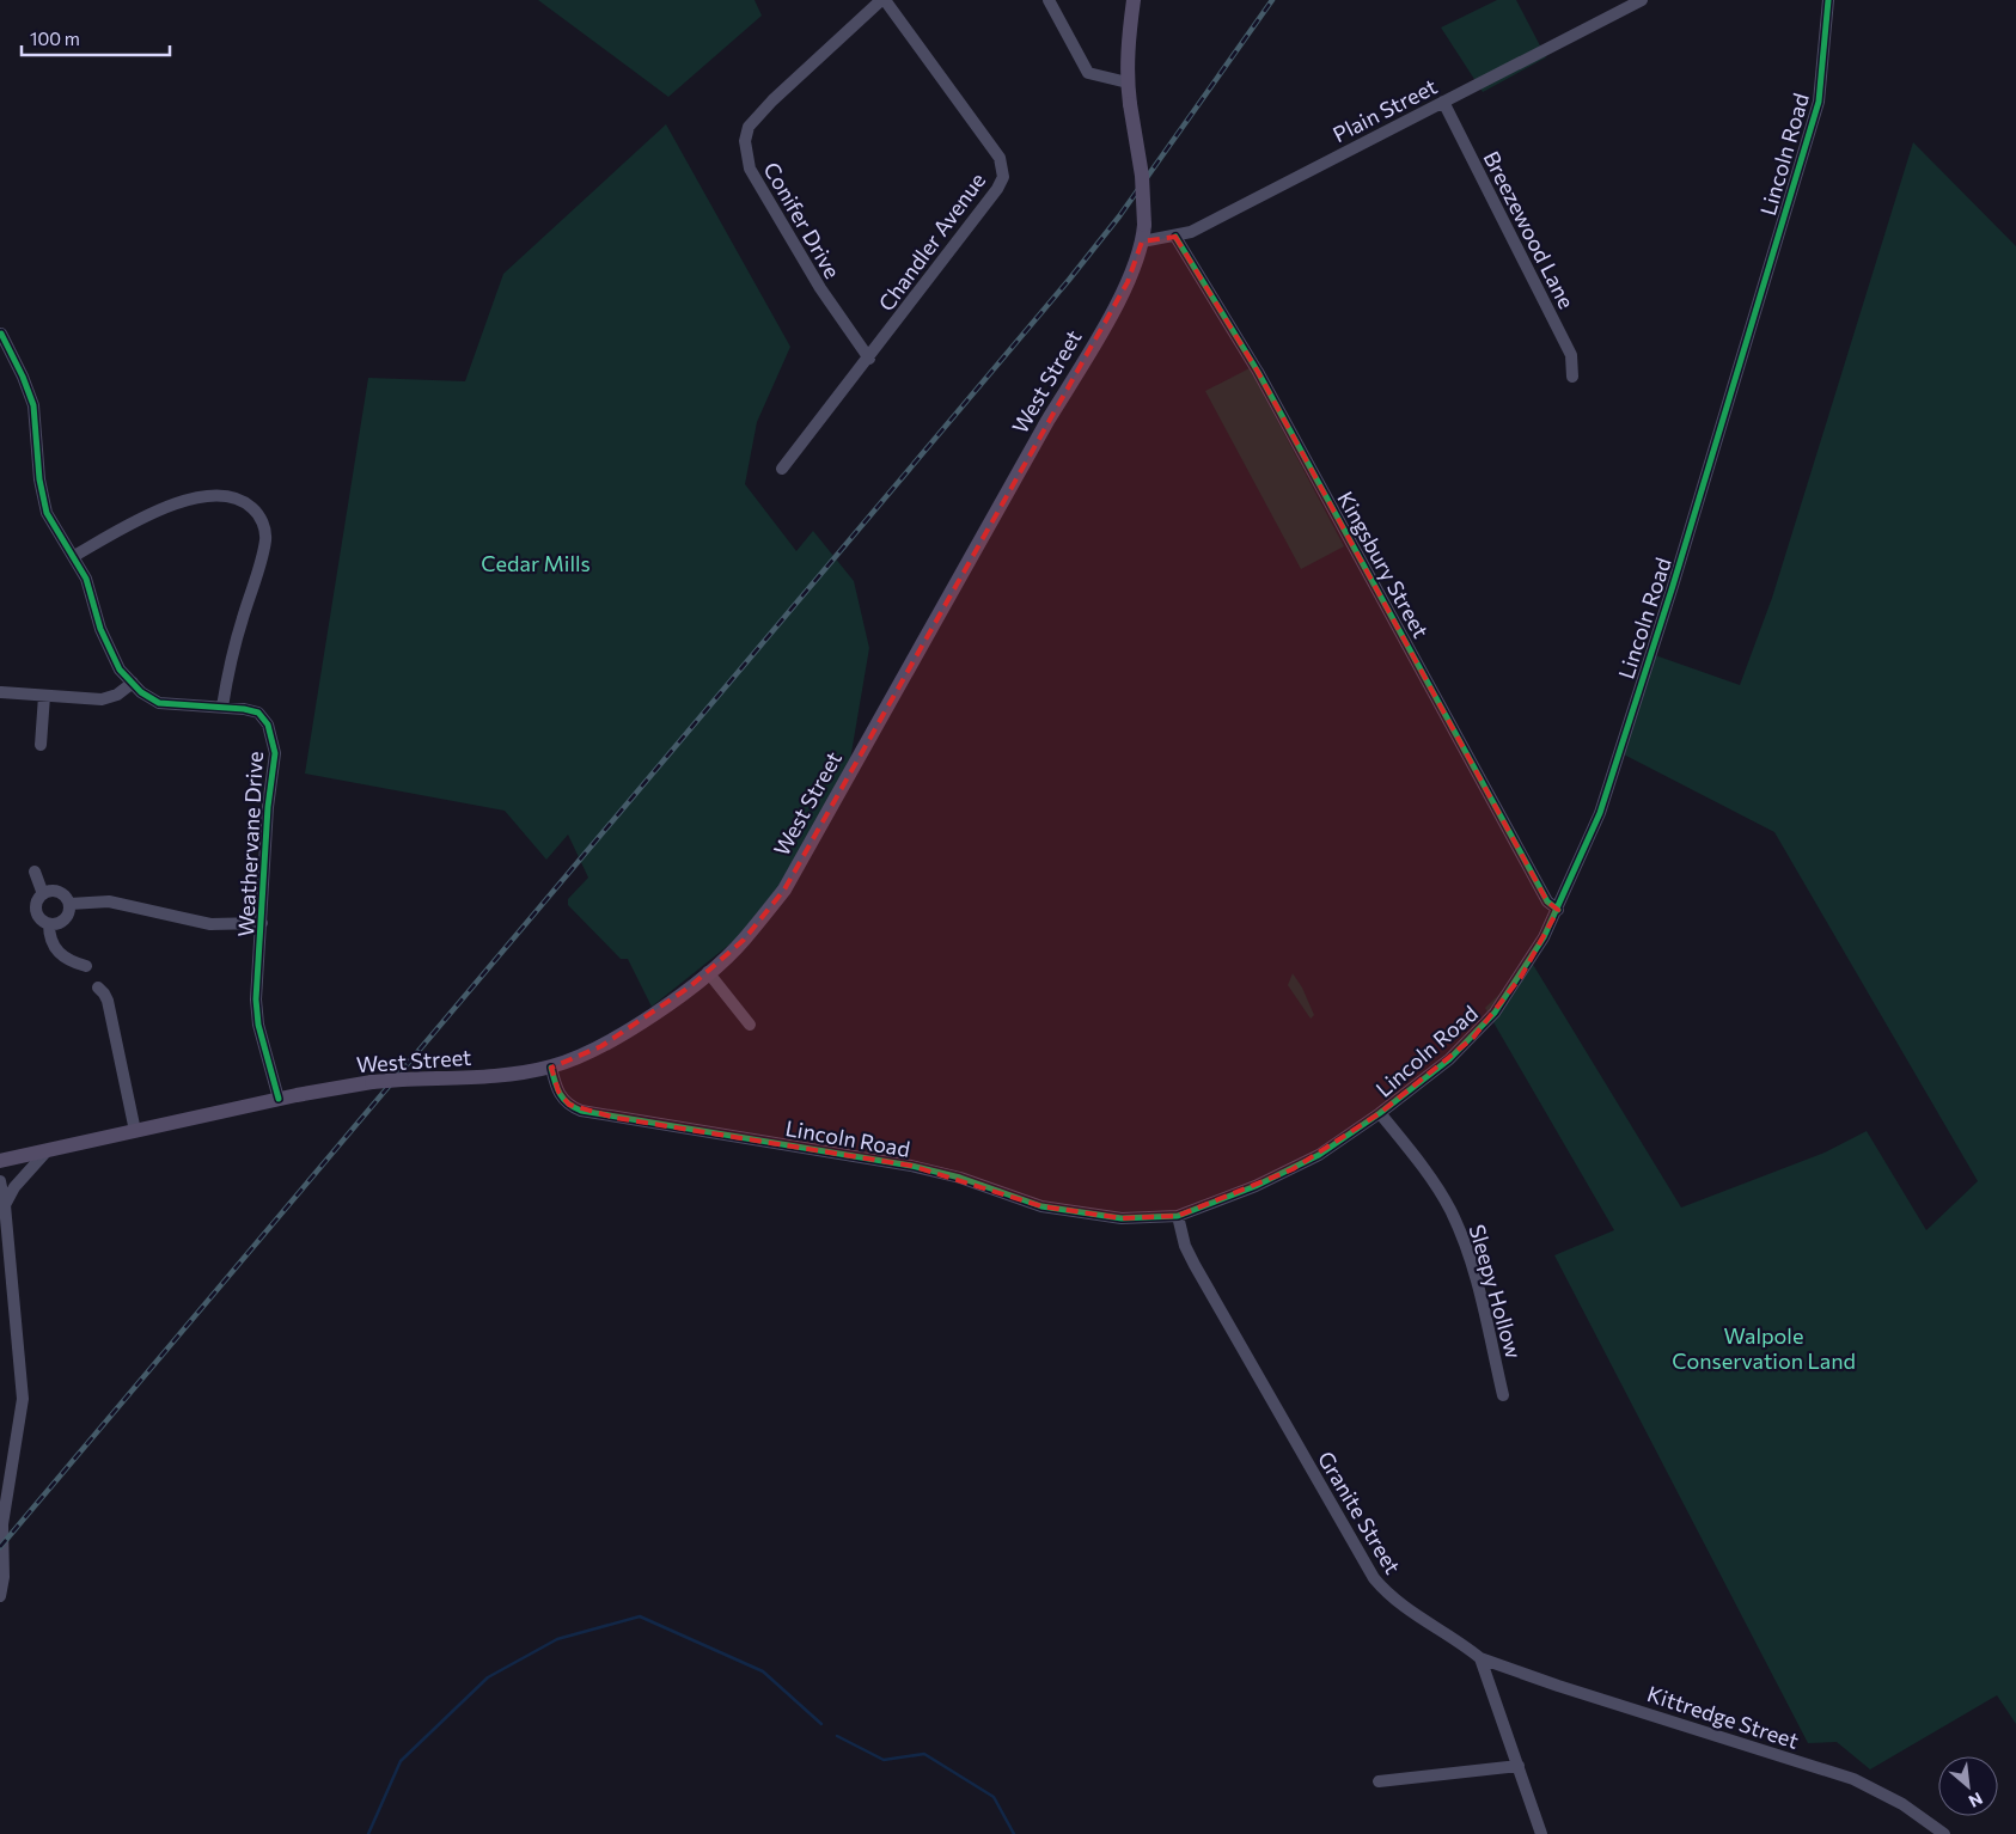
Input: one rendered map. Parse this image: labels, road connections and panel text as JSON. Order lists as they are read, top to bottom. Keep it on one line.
{"streets":{"main road":["West Street"],"street":["Plain Street","Lincoln Road","Conifer Drive","Breezewood Lane","Chandler Avenue","Kingsbury Street","Weathervane Drive","Sleepy Hollow","Granite Street","Kittredge Street"]},"crossings":[["Plain Street","Breezewood Lane"],["Plain Street","West Street"],["Plain Street","Kingsbury Street"],["Lincoln Road","West Street"],["Lincoln Road","Kingsbury Street"],["Lincoln Road","Sleepy Hollow"],["Lincoln Road","Granite Street"],["Conifer Drive","Chandler Avenue"],["West Street","Weathervane Drive"],["Granite Street","Kittredge Street"]],"parks":["Cedar Mills","Walpole Conservation Land"],"scale_bar":"100 m","north":"bottom right"}
